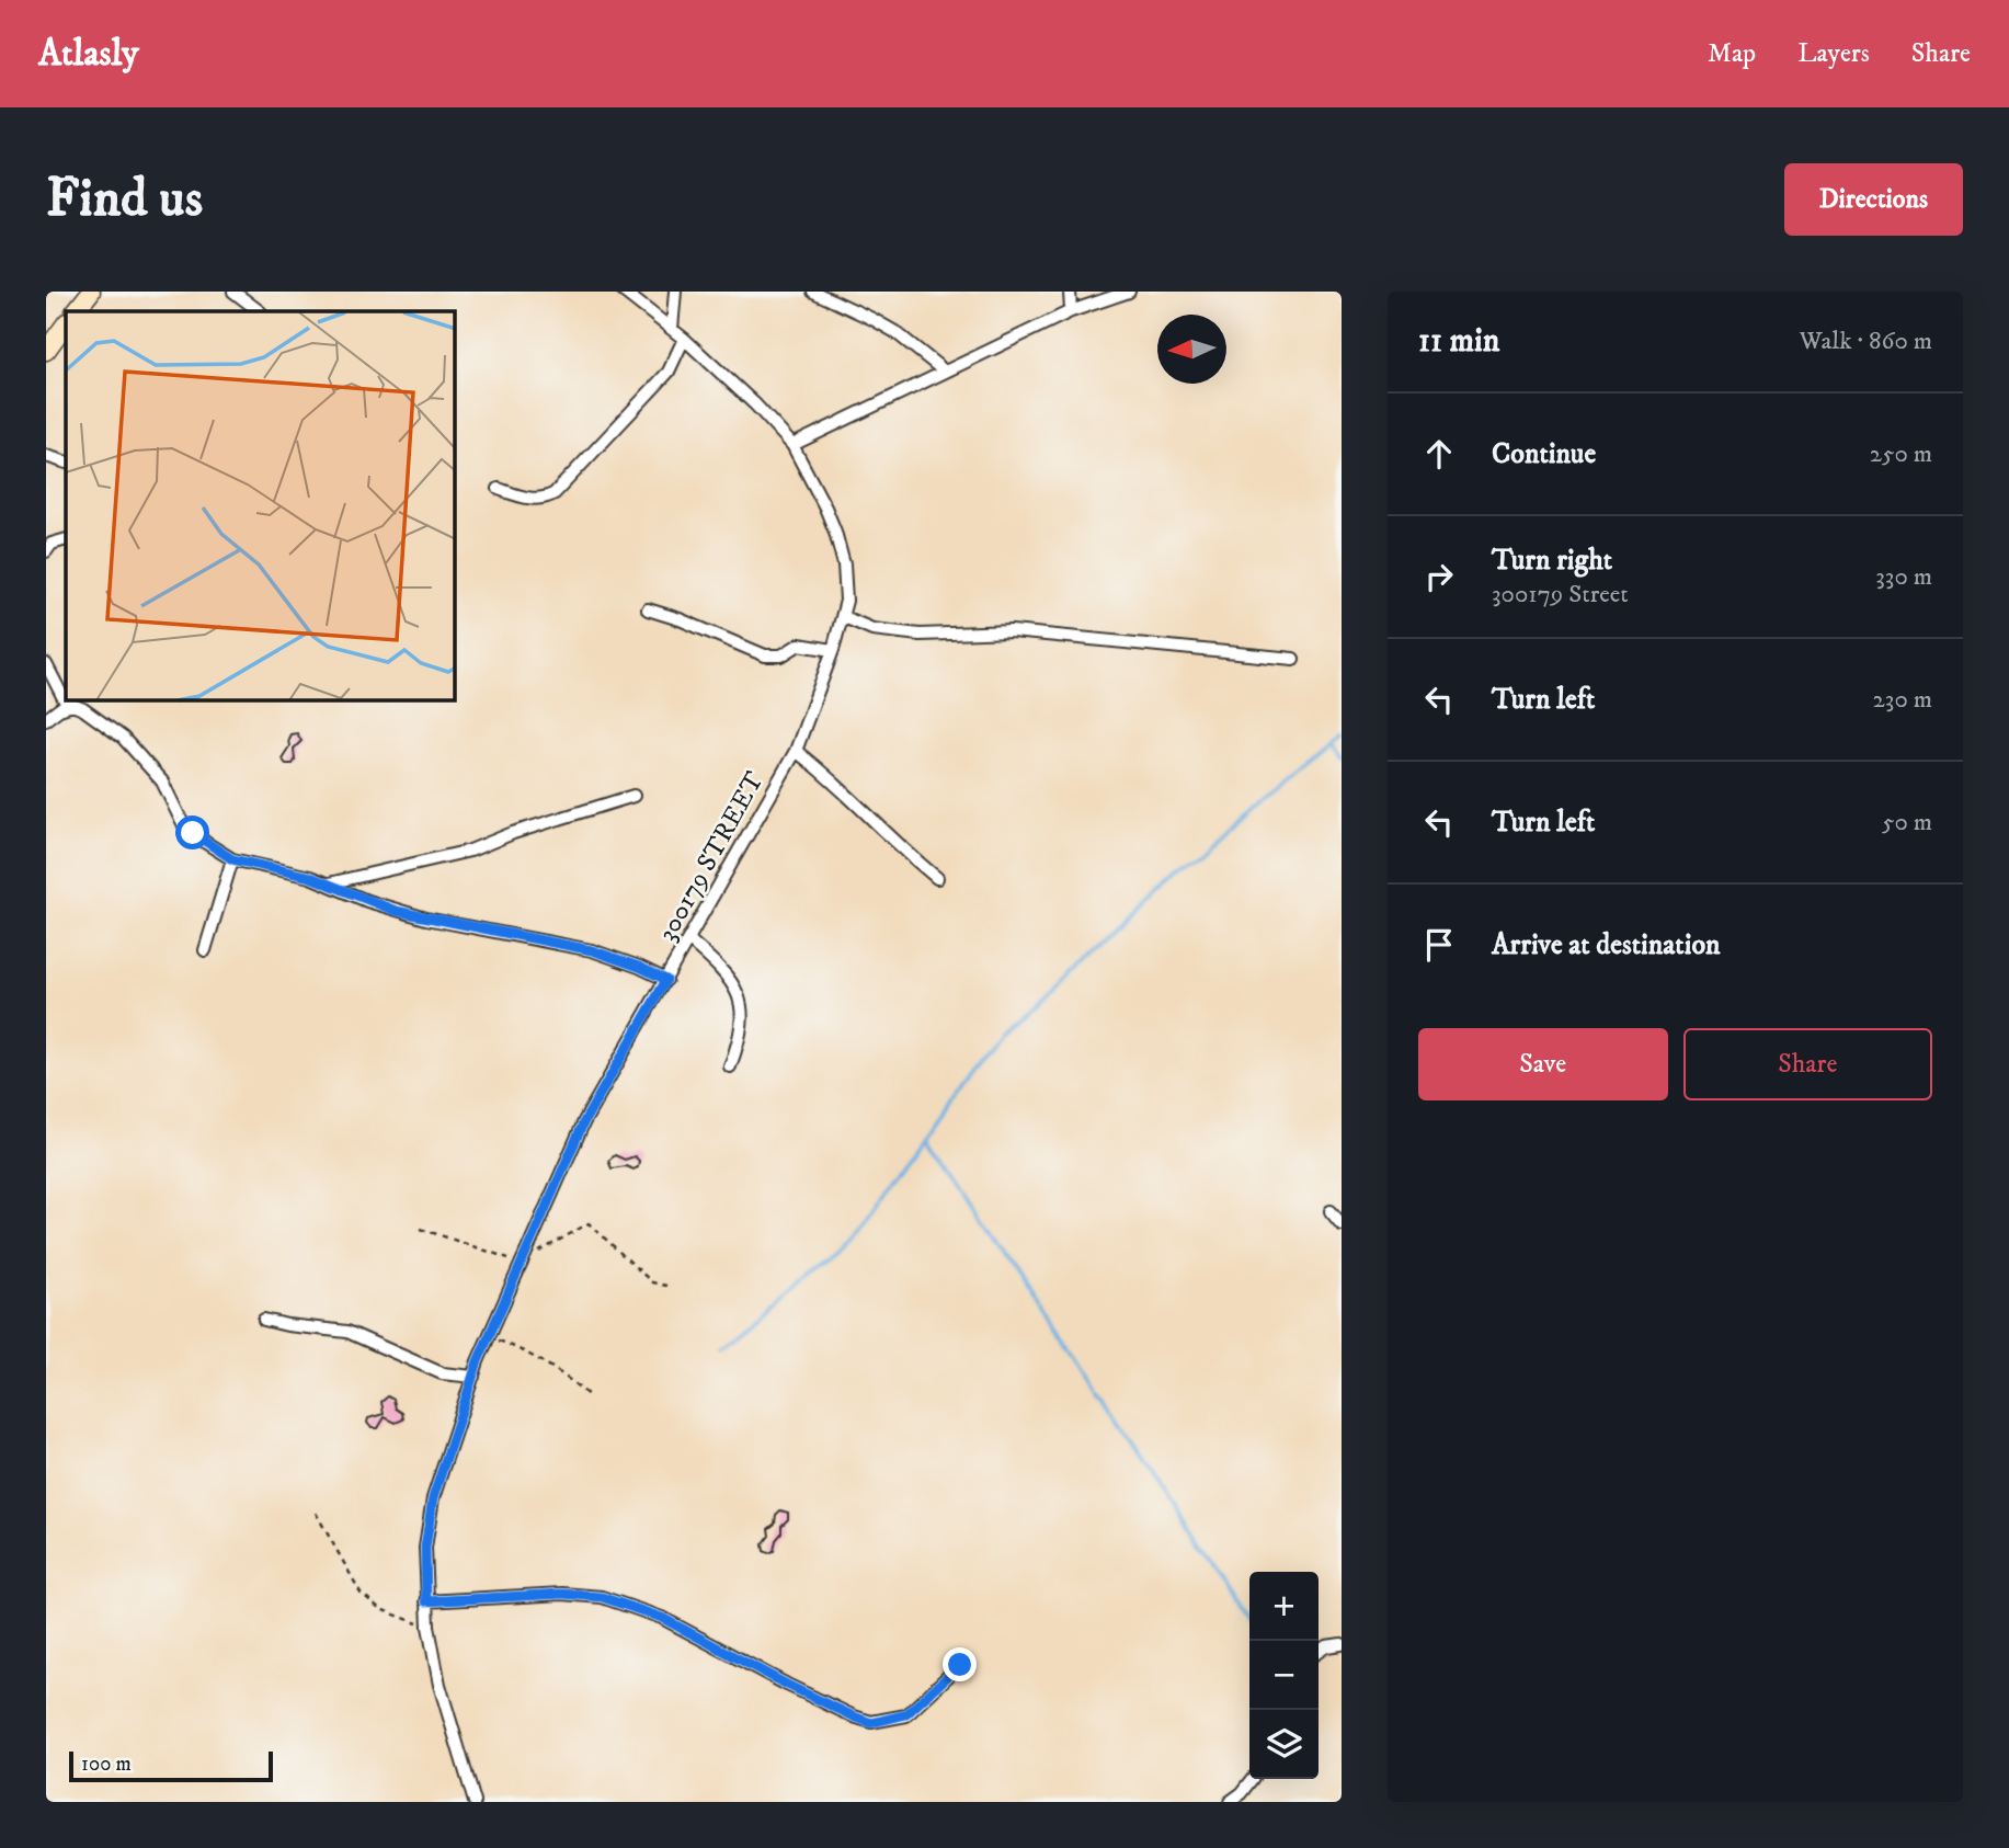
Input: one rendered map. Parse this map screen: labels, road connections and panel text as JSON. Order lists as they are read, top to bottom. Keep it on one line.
{"streets":{"street":["300179 STREET"]},"scale_bar":"100 m","north":"left","page":{"header":"Atlasly","nav":["Map","Layers","Share"],"buttons":["Directions",["Save","Share"]],"title":"Find us","heading":["11 min","Walk · 860 m"],"list":[["Continue","250 m"],["Turn right","300179 Street","330 m"],["Turn left","230 m"],["Turn left","50 m"],"Arrive at destination"],"map_buttons":["+","−"],"scale":"100 m"}}
